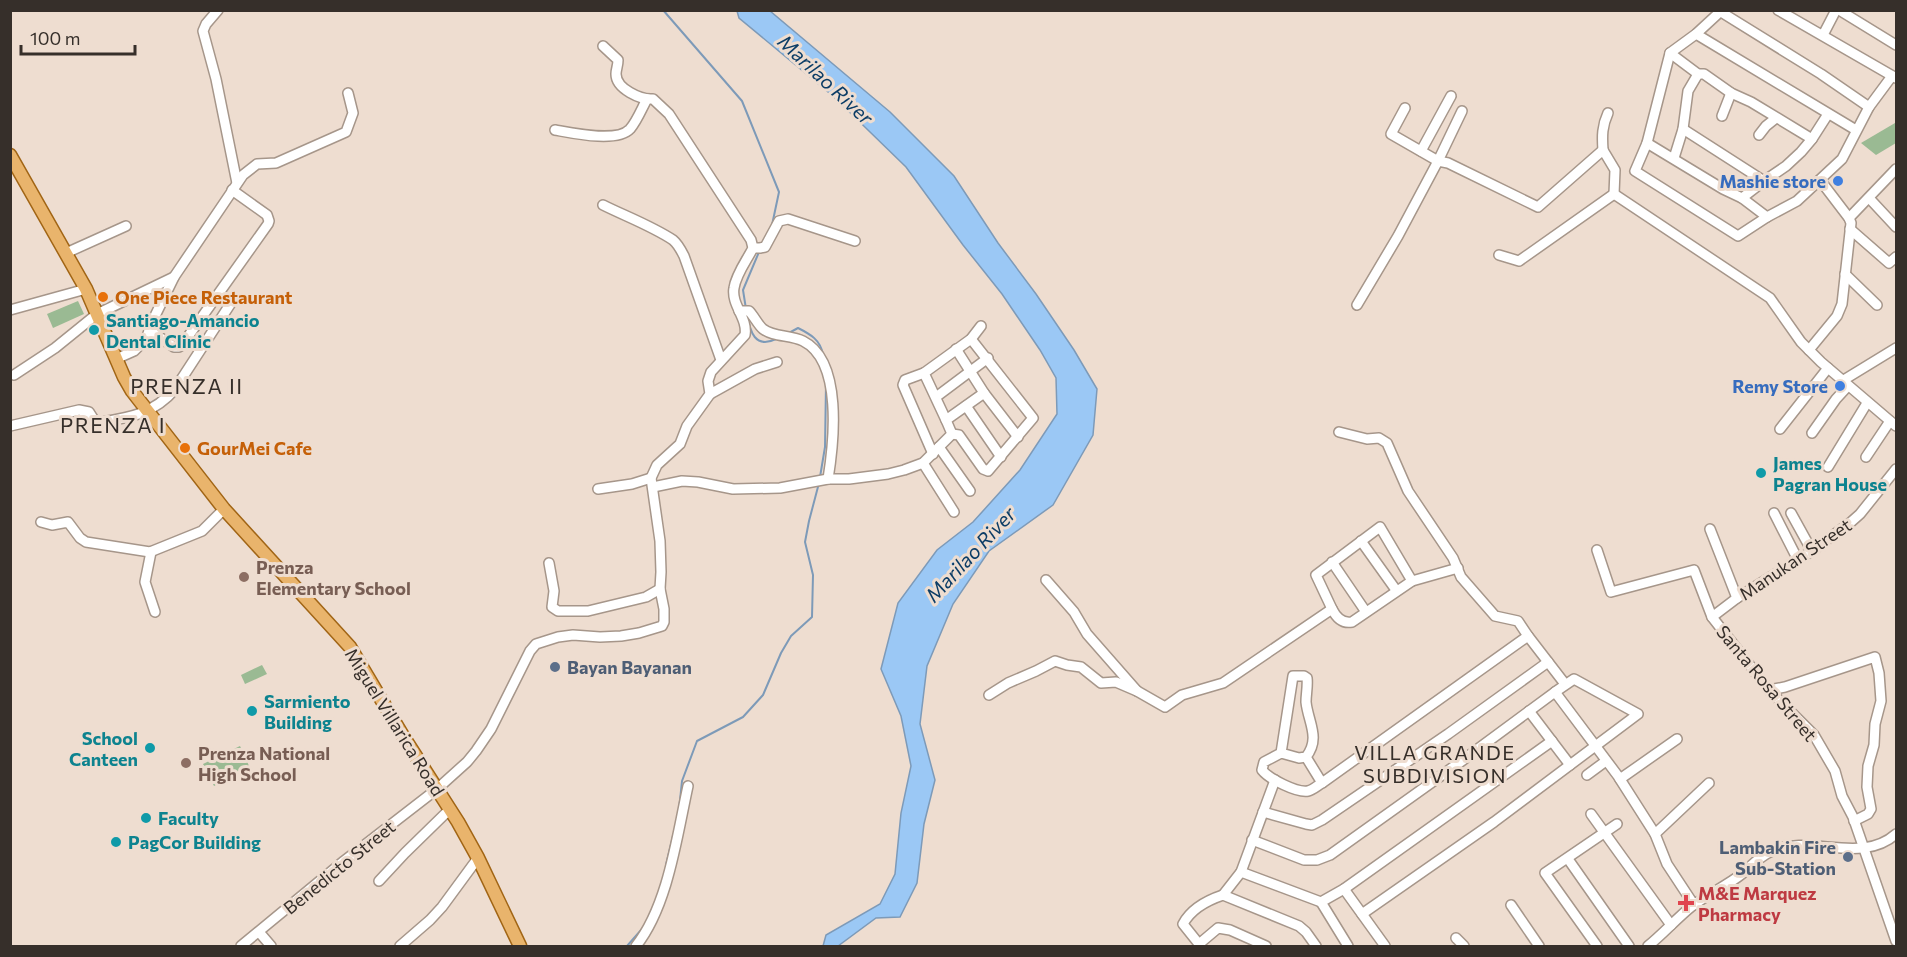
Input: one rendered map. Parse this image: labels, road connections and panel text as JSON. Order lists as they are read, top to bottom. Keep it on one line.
{"streets":{"main road":["Miguel Villarica Road"],"street":["Manukan Street","Santa Rosa Street","Benedicto Street"]},"crossings":[["Manukan Street","Santa Rosa Street"],["Miguel Villarica Road","Benedicto Street"]],"districts":["PRENZA II","PRENZA I","VILLA GRANDE SUBDIVISION"],"water":["Marilao River"],"places":{"other":["Mashie store","One Piece Restaurant","Santiago-Amancio Dental Clinic","Remy Store","GourMei Cafe","James Pagran House","Prenza Elementary School","Bayan Bayanan","Sarmiento Building","School Canteen","Prenza National High School","Faculty","PagCor Building","Lambakin Fire Sub-Station"],"health":["M&E Marquez Pharmacy"]},"scale_bar":"100 m"}
